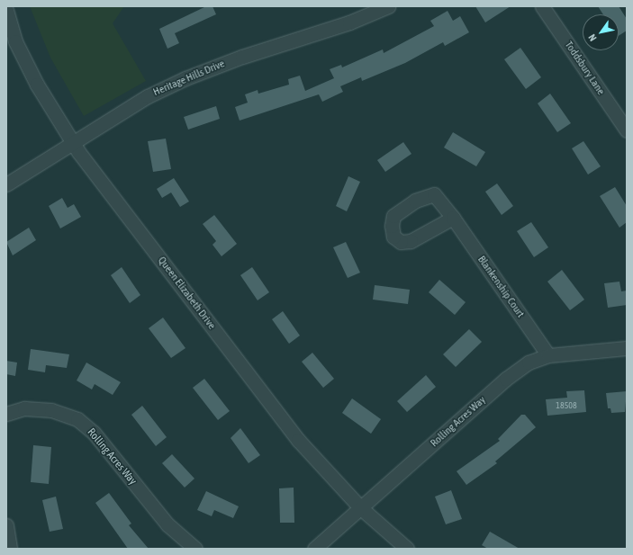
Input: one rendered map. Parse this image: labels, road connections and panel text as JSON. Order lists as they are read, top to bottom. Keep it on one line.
{"streets":{"street":["Toddsbury Lane","Heritage Hills Drive","Blankenship Court","Queen Elizabeth Drive","Rolling Acres Way"]},"crossings":[["Heritage Hills Drive","Queen Elizabeth Drive"],["Blankenship Court","Rolling Acres Way"],["Queen Elizabeth Drive","Rolling Acres Way"]],"house_numbers":["18508"],"north":"bottom left"}
